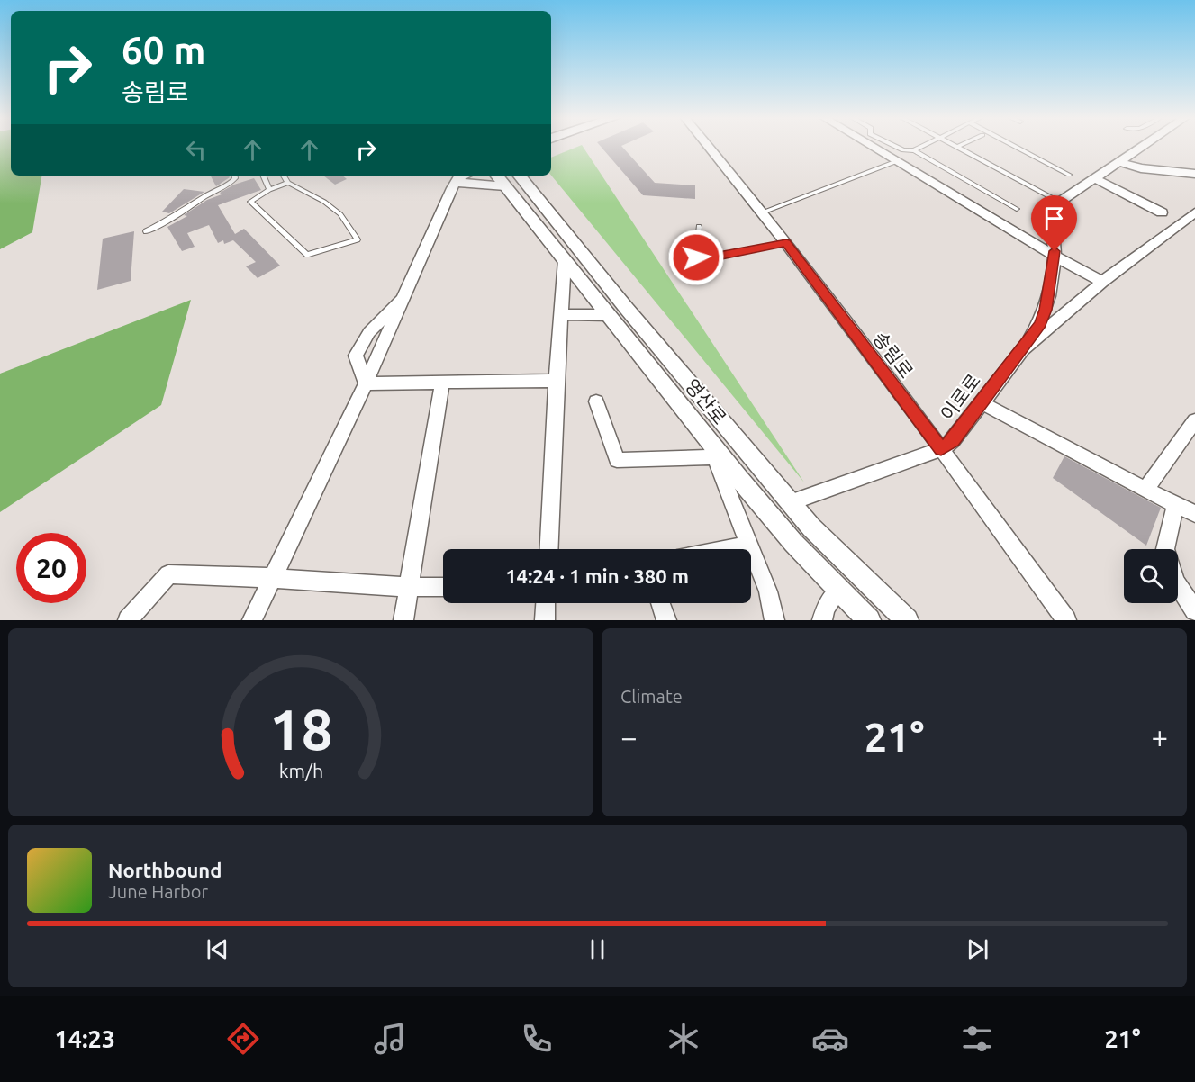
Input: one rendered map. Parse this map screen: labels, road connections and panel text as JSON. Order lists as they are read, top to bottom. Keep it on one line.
{"streets":{"street":["송림로","이로로","영산로"]},"crossings":[["송림로","이로로"],["이로로","영산로"]],"page":{"turn":["60 m","송림로"],"limit":"20","trip":"14:24 · 1 min · 380 m","tile":"Climate","heat":["−","21°","+"],"song":["Northbound","June Harbor"],"tabs":["14:23","21°"],"gauge":["18","km/h"]}}
